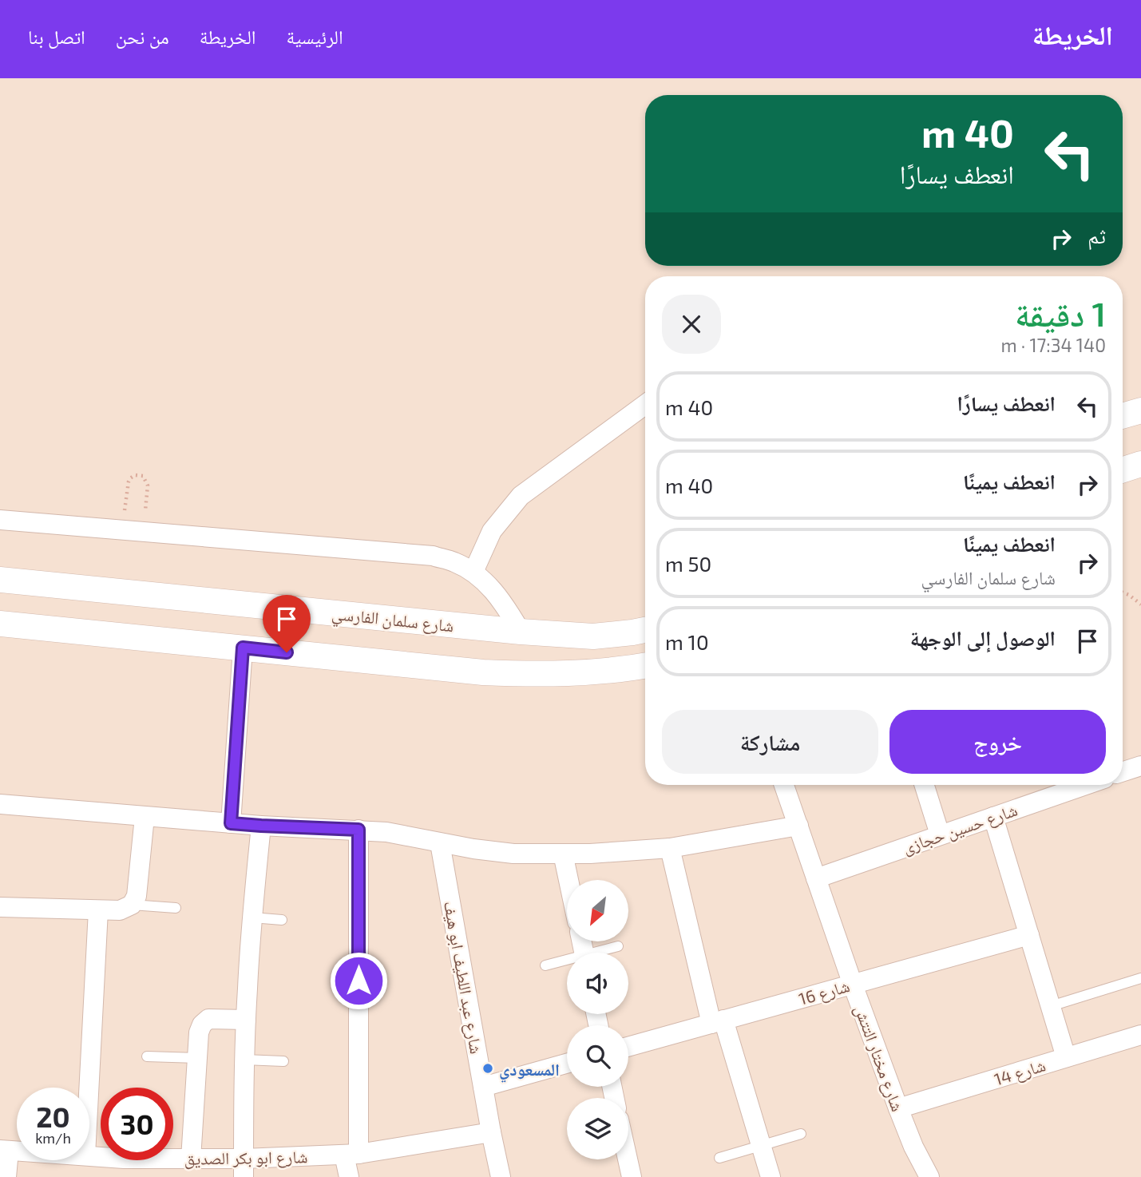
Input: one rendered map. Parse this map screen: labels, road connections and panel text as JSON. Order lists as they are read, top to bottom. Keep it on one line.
{"streets":{"street":["شارع سلمان الفارسي","شارع حسين حجازى","شارع عبد اللطيف ابو هيف","شارع 16","شارع مختار التتش","شارع 14","شارع ابو بكر الصديق"]},"crossings":[["شارع حسين حجازى","شارع مختار التتش"],["شارع عبد اللطيف ابو هيف","شارع ابو بكر الصديق"],["شارع 16","شارع مختار التتش"],["شارع مختار التتش","شارع 14"]],"places":["المسعودي"],"north":"bottom left","page":{"header":"الخريطة","nav":["الرئيسية","الخريطة","من نحن","اتصل بنا"],"turn":["40 m","انعطف يسارًا"],"then":"ثم","heading":["1 دقيقة","140 m · 17:34"],"list":[{"name":"انعطف يسارًا","value":"40 m"},{"name":"انعطف يمينًا","value":"40 m"},{"name":"انعطف يمينًا","note":"شارع سلمان الفارسي","value":"50 m"},{"name":"الوصول إلى الوجهة","value":"10 m"}],"buttons":["خروج","مشاركة"],"speed":"20 km/h","limit":"30"}}
